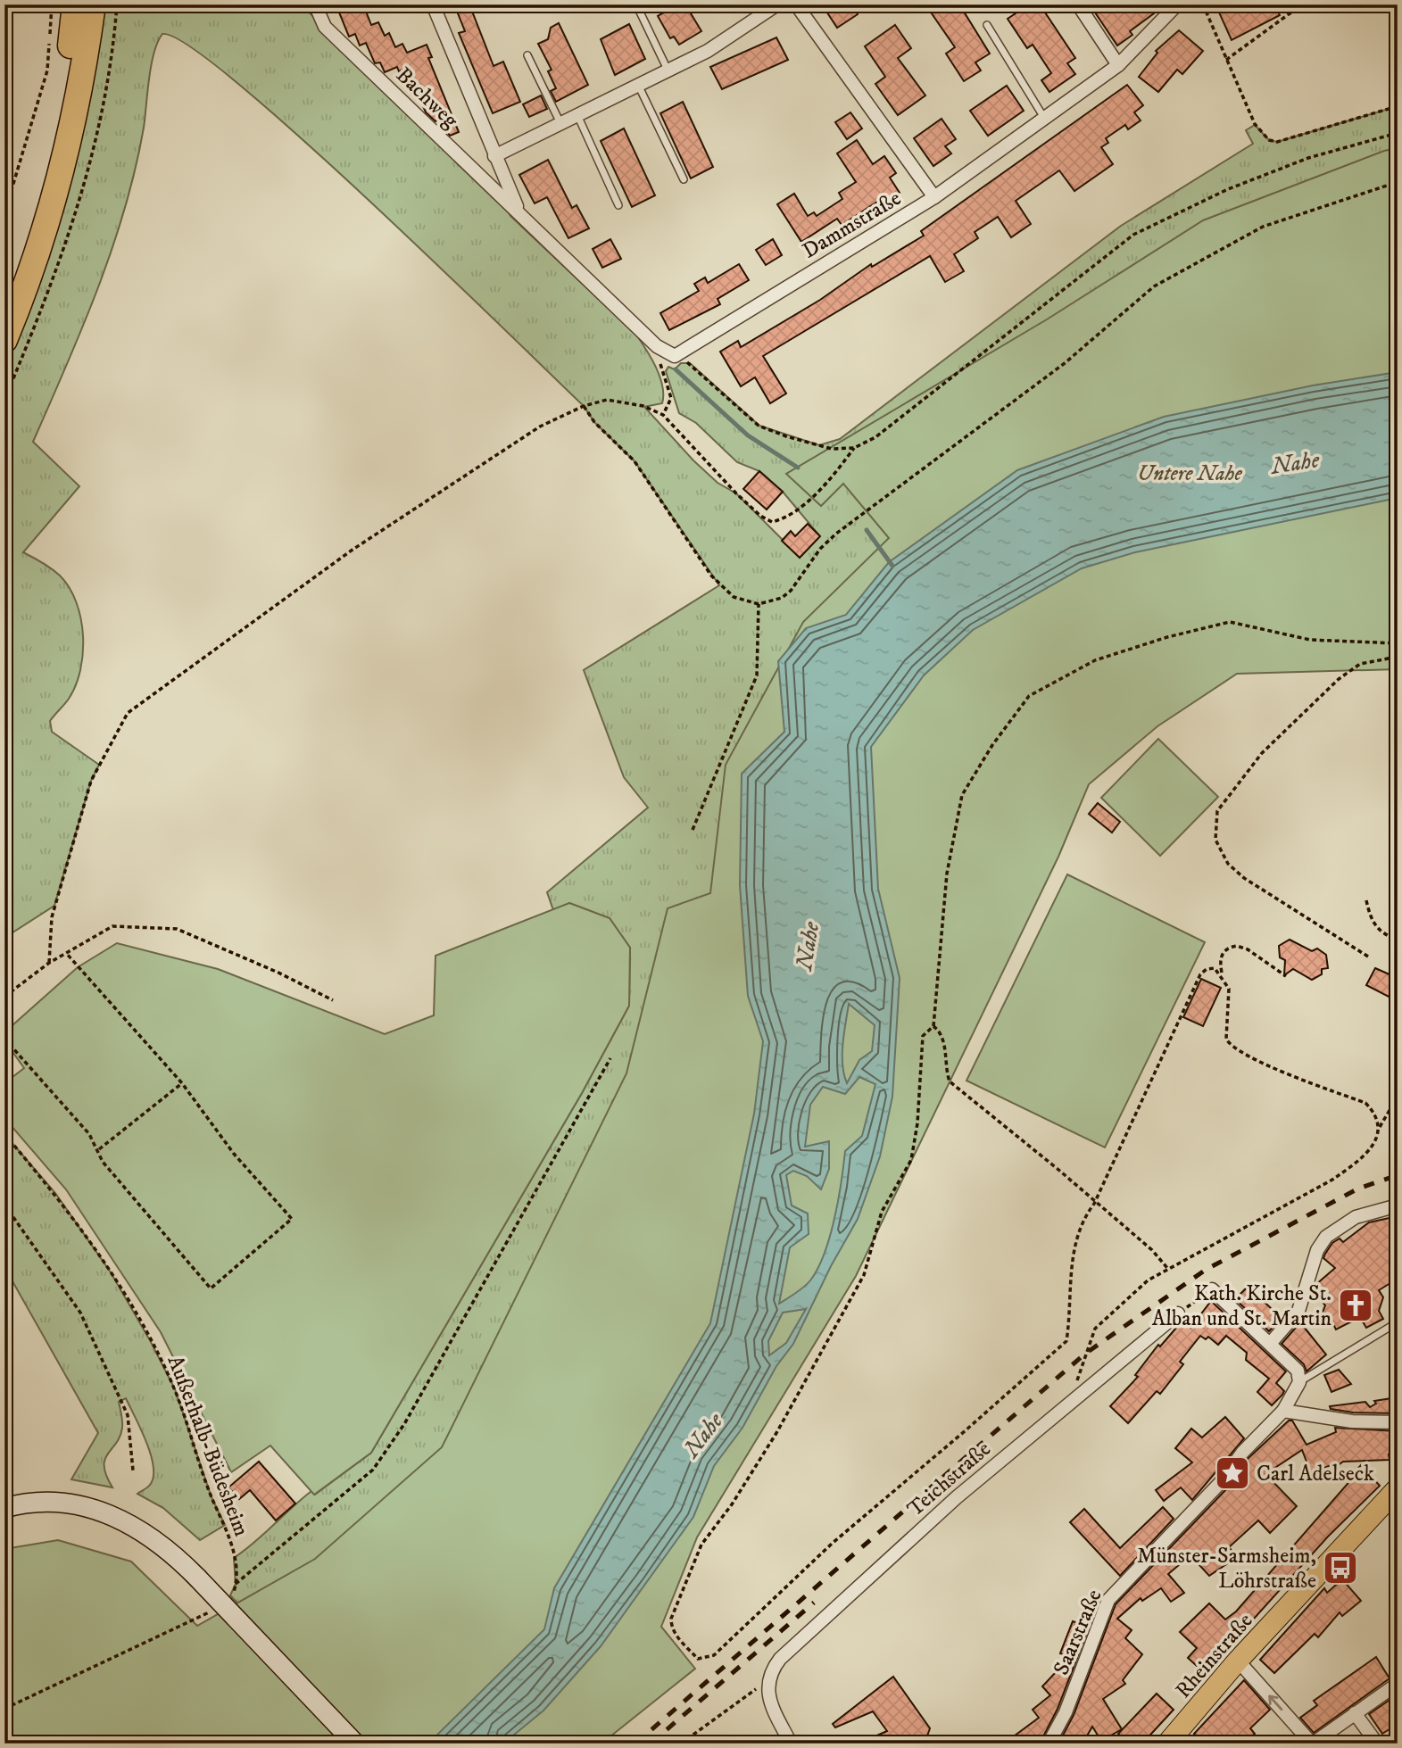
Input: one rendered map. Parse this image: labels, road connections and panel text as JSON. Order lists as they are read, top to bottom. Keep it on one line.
{"streets":{"main road":["Rheinstraße"],"street":["Bachweg","Dammstraße","Teichstraße","Saarstraße"],"path":["Außerhalb-Büdesheim"]},"crossings":[["Bachweg","Dammstraße"]],"water":["Nahe"],"parks":["Untere Nahe"],"places":{"church":["Kath. Kirche St. Alban und St. Martin"],"place":["Carl Adelseck"],"bus stop":["Münster-Sarmsheim, Löhrstraße"]}}
